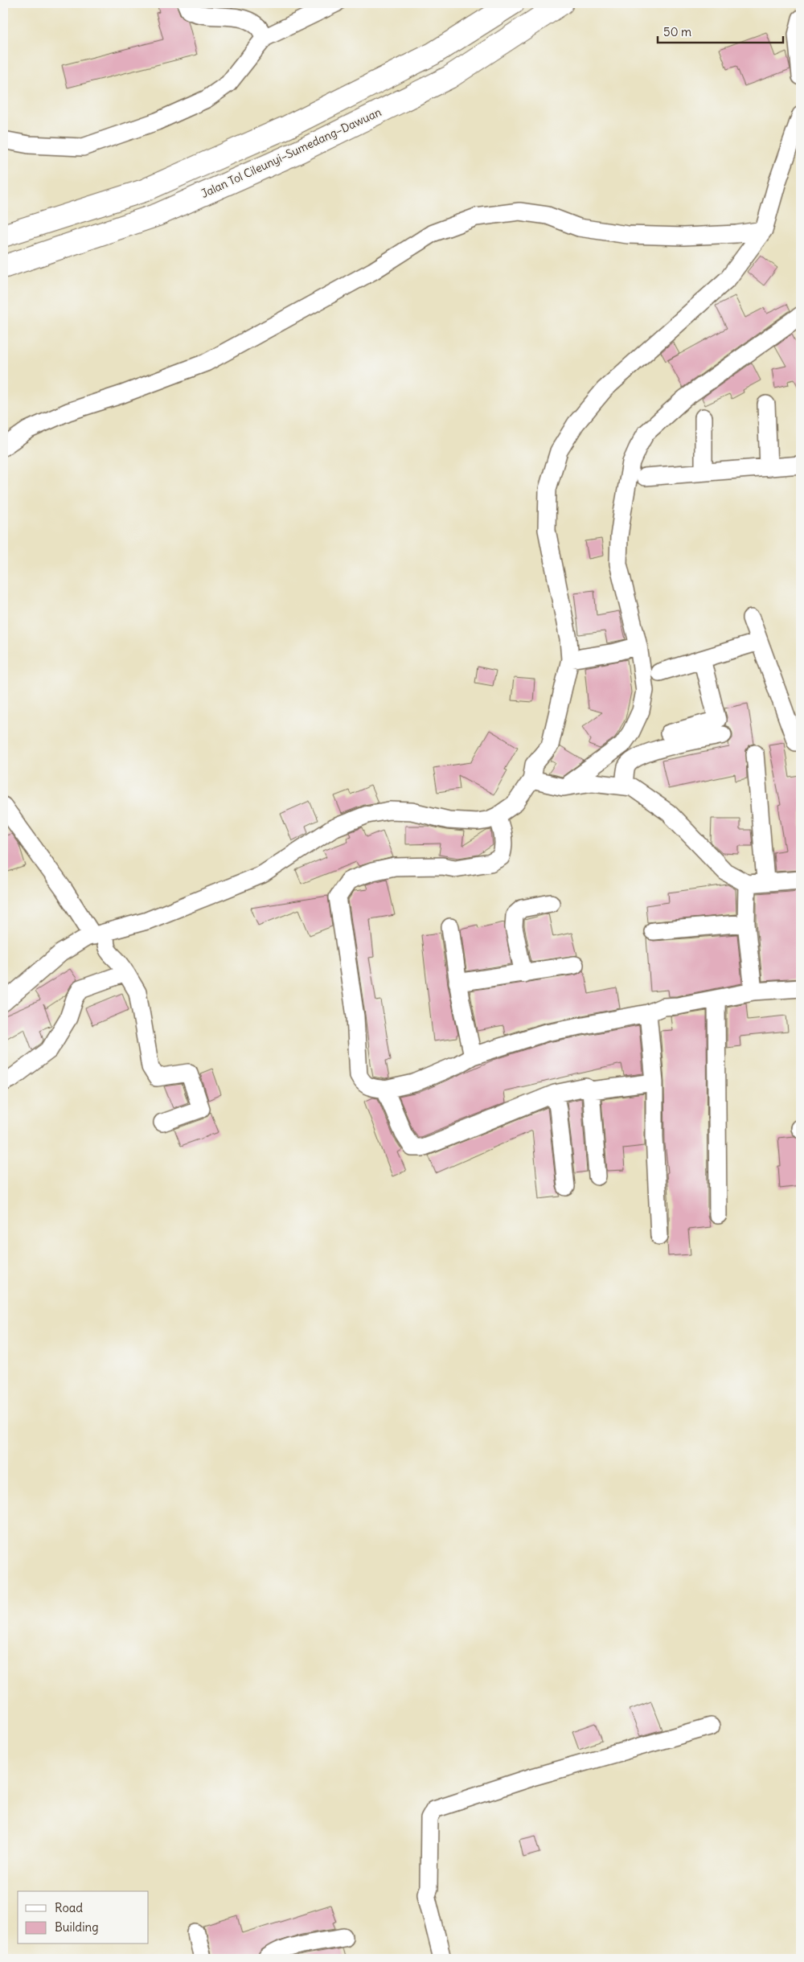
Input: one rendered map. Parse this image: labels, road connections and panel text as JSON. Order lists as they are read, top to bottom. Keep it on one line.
{"streets":{"highway":["Jalan Tol Cileunyi–Sumedang–Dawuan"]},"legend":["Road","Building"],"scale_bar":"50 m"}
